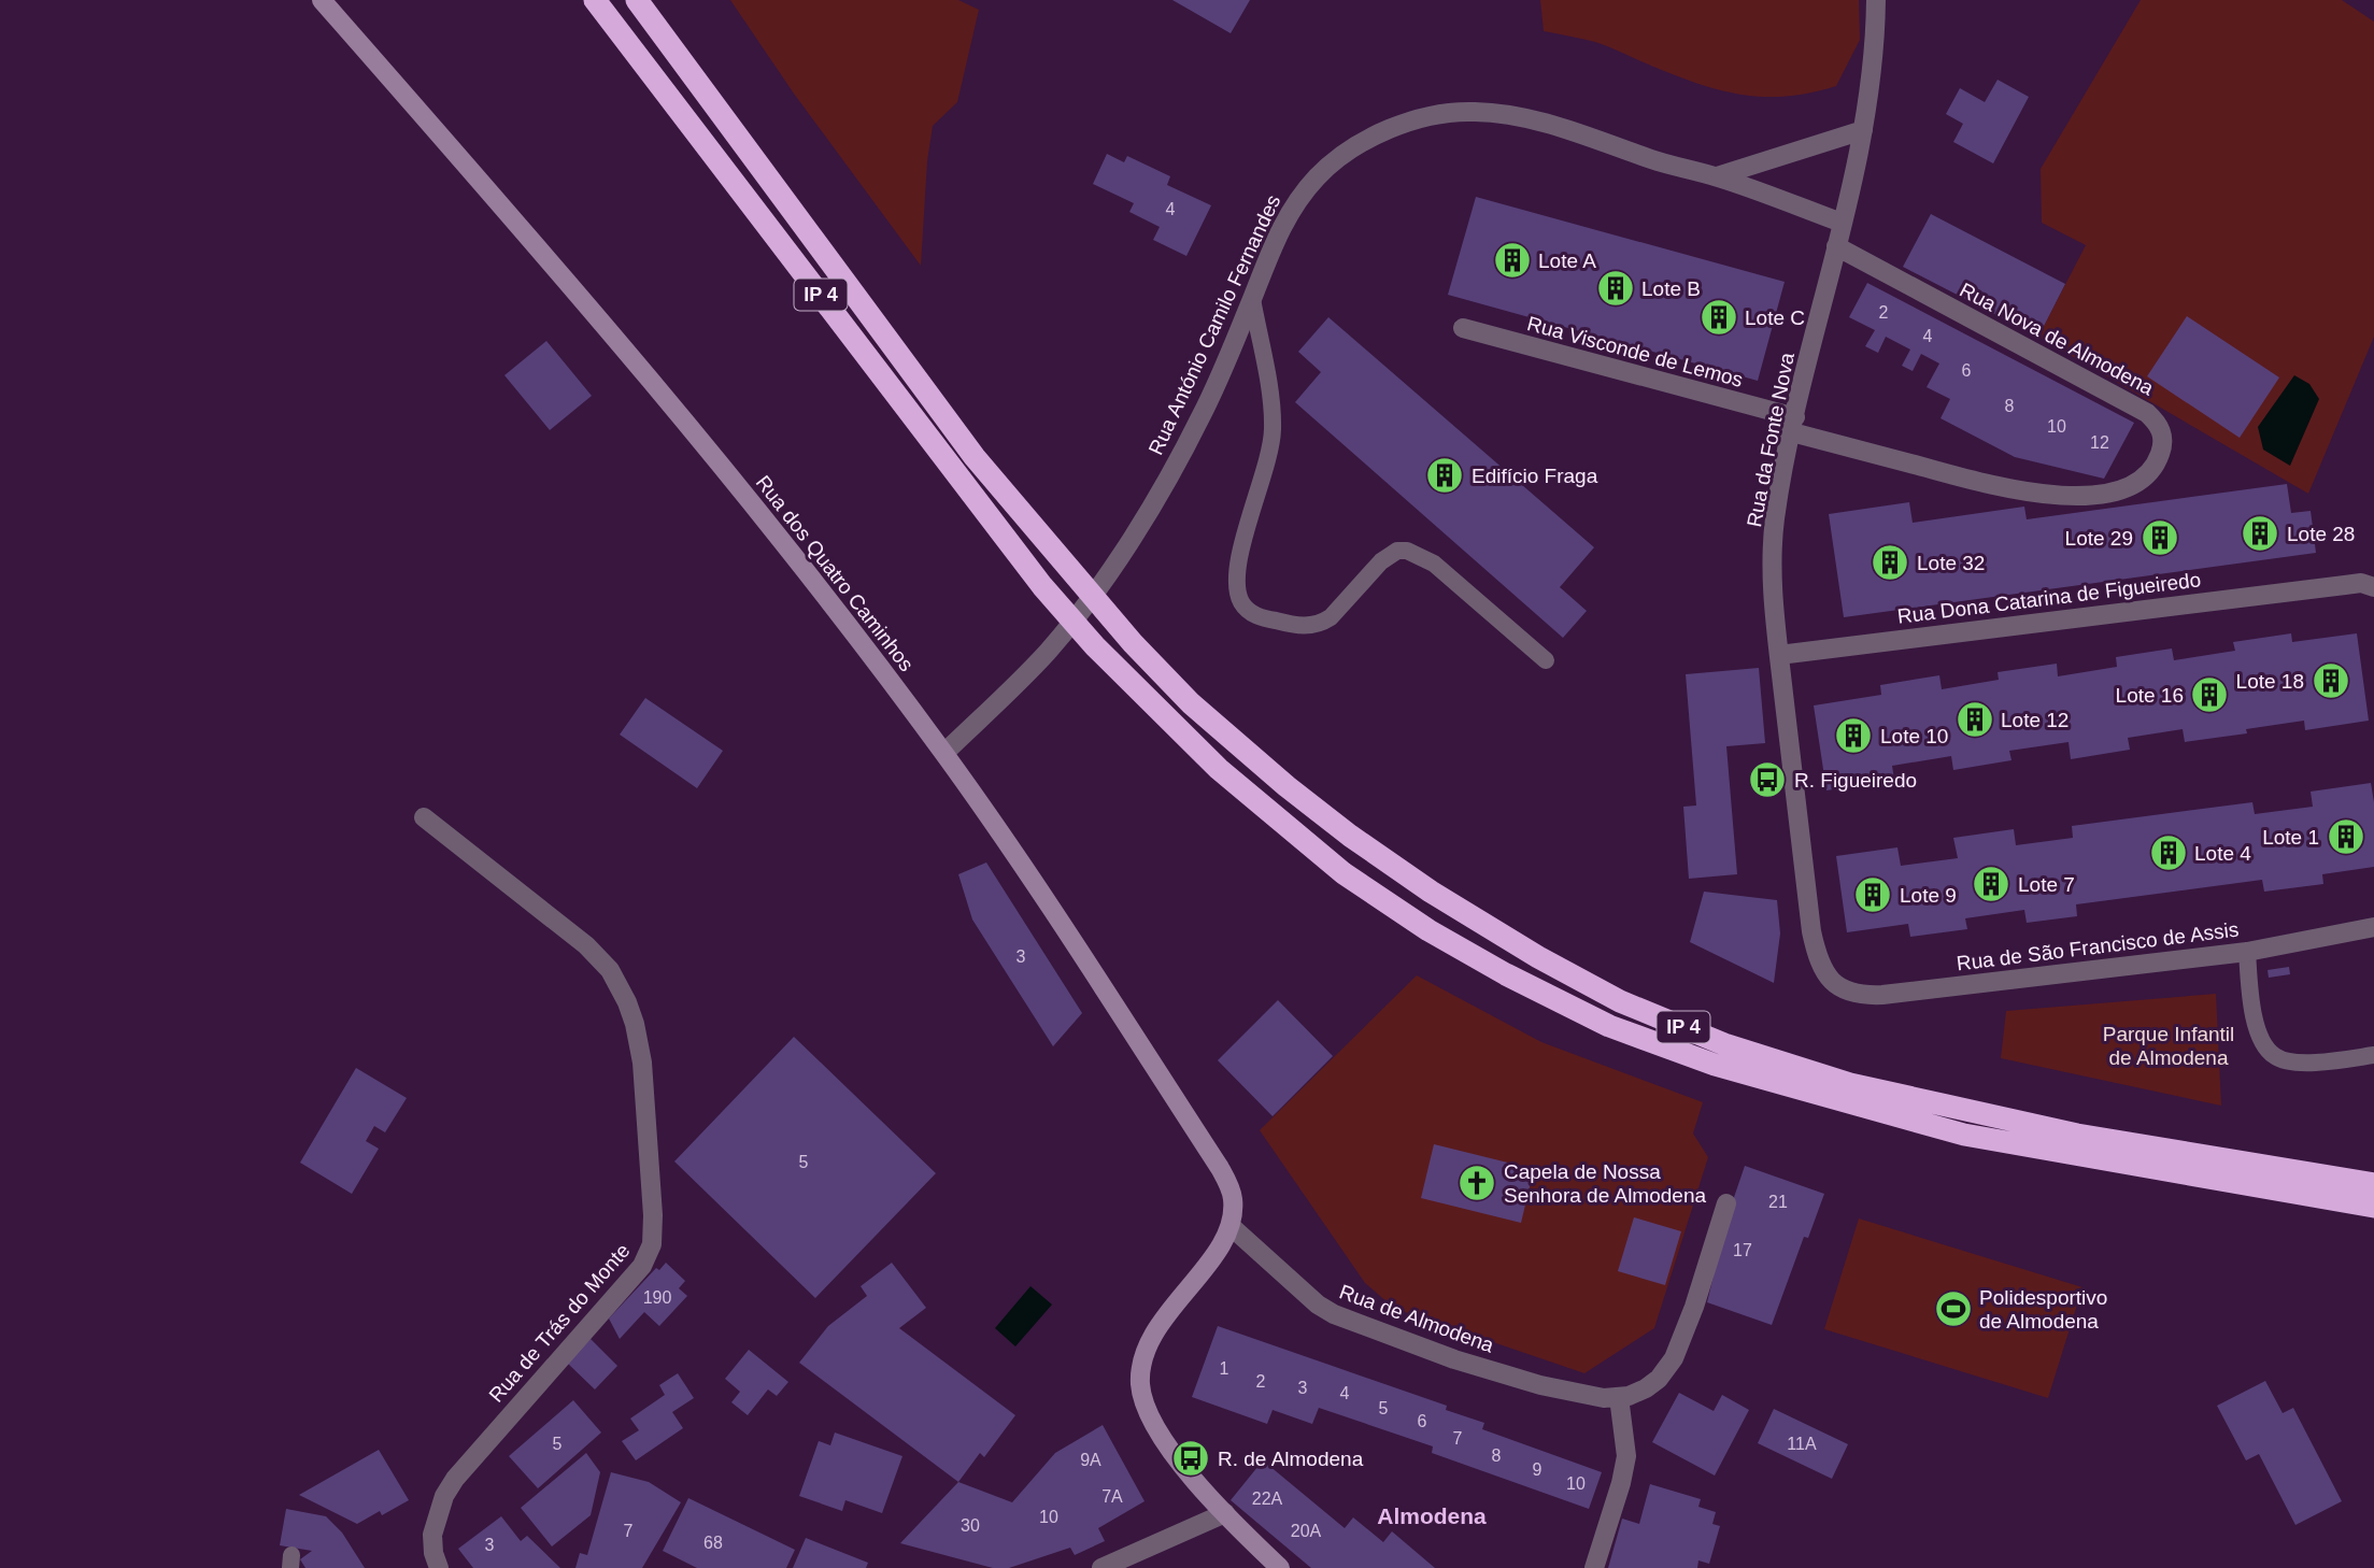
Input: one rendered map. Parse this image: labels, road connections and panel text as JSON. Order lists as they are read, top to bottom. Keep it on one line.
{"streets":{"highway":["IP 4"],"street":["Rua António Camilo Fernandes","Rua Nova de Almodena","Rua Visconde de Lemos","Rua da Fonte Nova","Rua dos Quatro Caminhos","Rua Dona Catarina de Figueiredo","Rua de São Francisco de Assis","Rua de Almodena","Rua de Trás do Monte"]},"crossings":[["Rua António Camilo Fernandes","Rua da Fonte Nova"],["Rua António Camilo Fernandes","Rua dos Quatro Caminhos"],["Rua Nova de Almodena","Rua Visconde de Lemos"],["Rua Nova de Almodena","Rua da Fonte Nova"],["Rua Visconde de Lemos","Rua da Fonte Nova"],["Rua da Fonte Nova","Rua Dona Catarina de Figueiredo"],["Rua da Fonte Nova","Rua de São Francisco de Assis"],["Rua dos Quatro Caminhos","Rua de Almodena"]],"districts":["Almodena"],"parks":["Parque Infantil de Almodena"],"places":{"building":["Lote A","Lote B","Lote C","Edifício Fraga","Lote 28","Lote 29","Lote 32","Lote 18","Lote 16","Lote 12","Lote 10","Lote 1","Lote 4","Lote 7","Lote 9"],"bus stop":["R. Figueiredo","R. de Almodena"],"church":["Capela de Nossa Senhora de Almodena"],"sports":["Polidesportivo de Almodena"]},"house_numbers":["4","2","4","6","8","10","12","3","5","21","17","190","1","2","3","4","5","6","7","5","11A","8","9A","9","10","7A","22A","10","30","7","20A","68","3"]}
